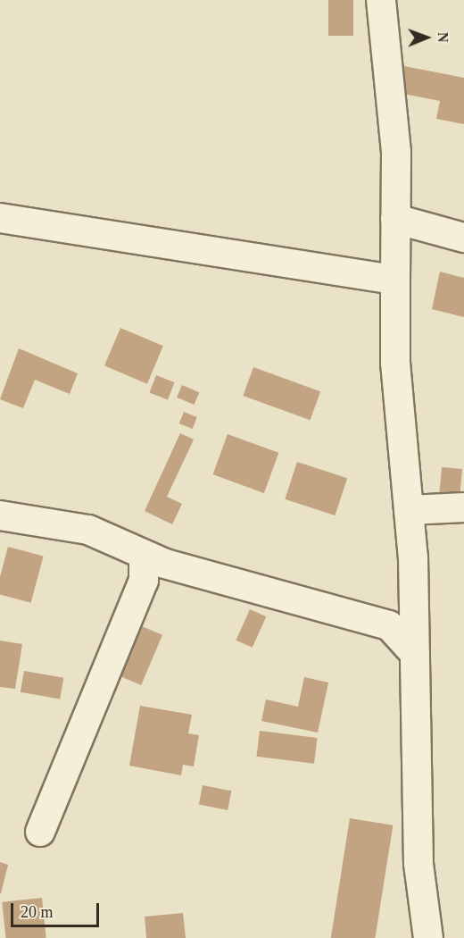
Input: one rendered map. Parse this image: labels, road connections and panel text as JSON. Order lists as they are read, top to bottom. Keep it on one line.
{"scale_bar":"20 m","north":"right"}
